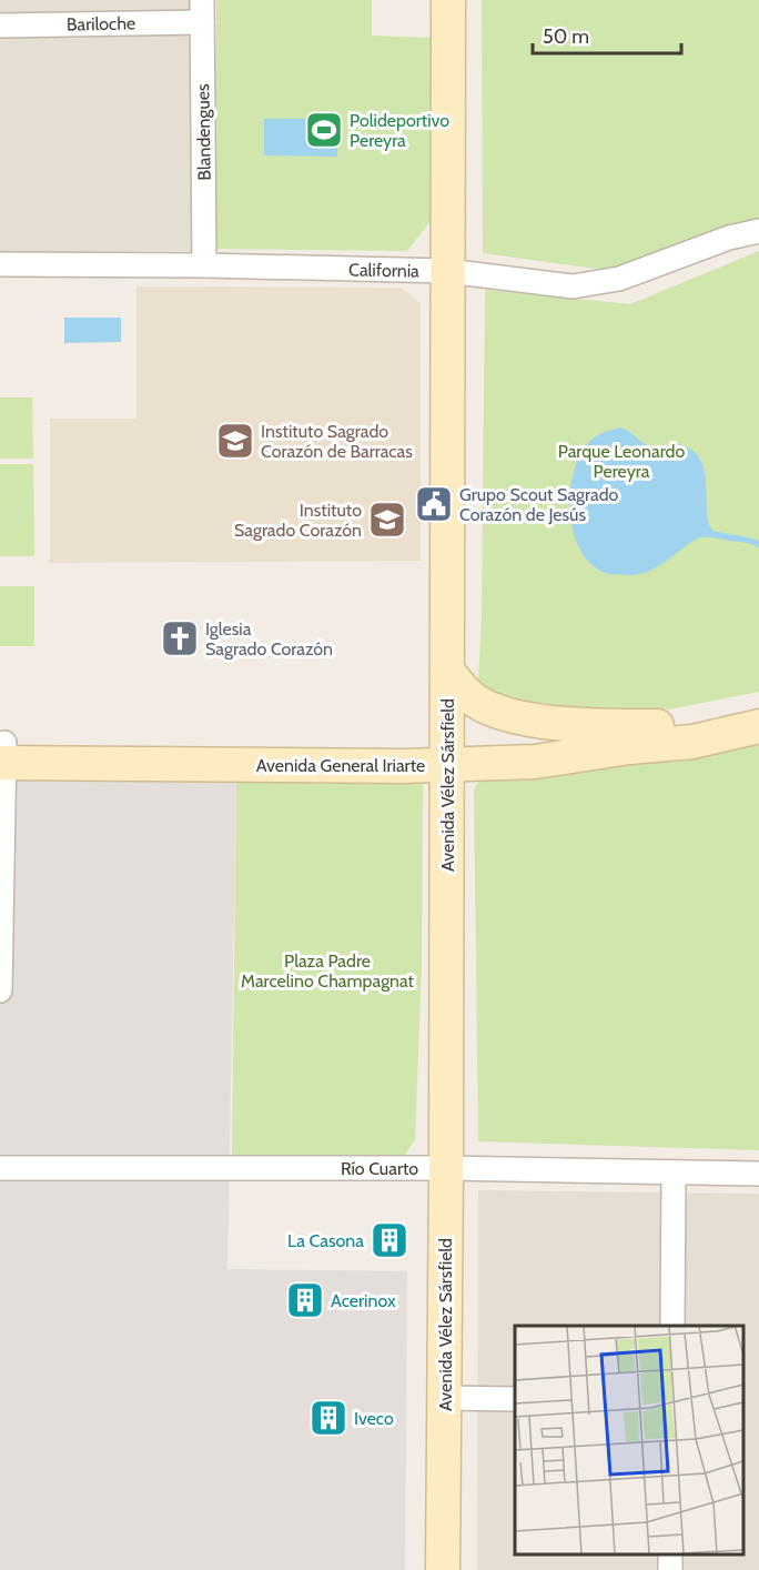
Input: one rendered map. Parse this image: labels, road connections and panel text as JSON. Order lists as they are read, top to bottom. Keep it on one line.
{"streets":{"main road":["Avenida General Iriarte","Avenida Vélez Sársfield"],"street":["Bariloche","Blandengues","California","Río Cuarto"]},"crossings":[["Bariloche","Blandengues"],["Blandengues","California"],["California","Avenida Vélez Sársfield"],["Avenida General Iriarte","Avenida Vélez Sársfield"],["Avenida Vélez Sársfield","Río Cuarto"]],"parks":["Parque Leonardo Pereyra","Plaza Padre Marcelino Champagnat"],"places":{"sports":["Polideportivo Pereyra"],"school or university":["Instituto Sagrado Corazón de Barracas","Instituto Sagrado Corazón"],"public building":["Grupo Scout Sagrado Corazón de Jesús"],"church":["Iglesia Sagrado Corazón"],"building":["La Casona","Acerinox","Iveco"]},"scale_bar":"50 m"}
